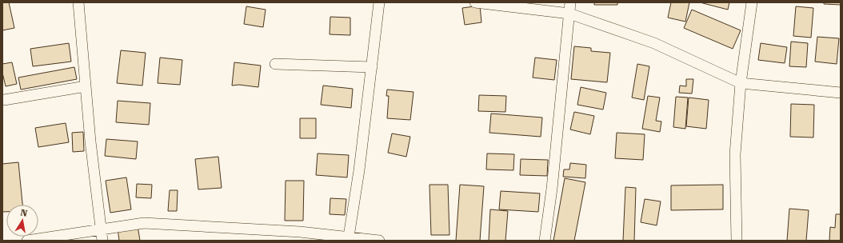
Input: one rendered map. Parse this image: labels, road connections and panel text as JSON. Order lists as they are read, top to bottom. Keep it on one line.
{"north":"top"}
